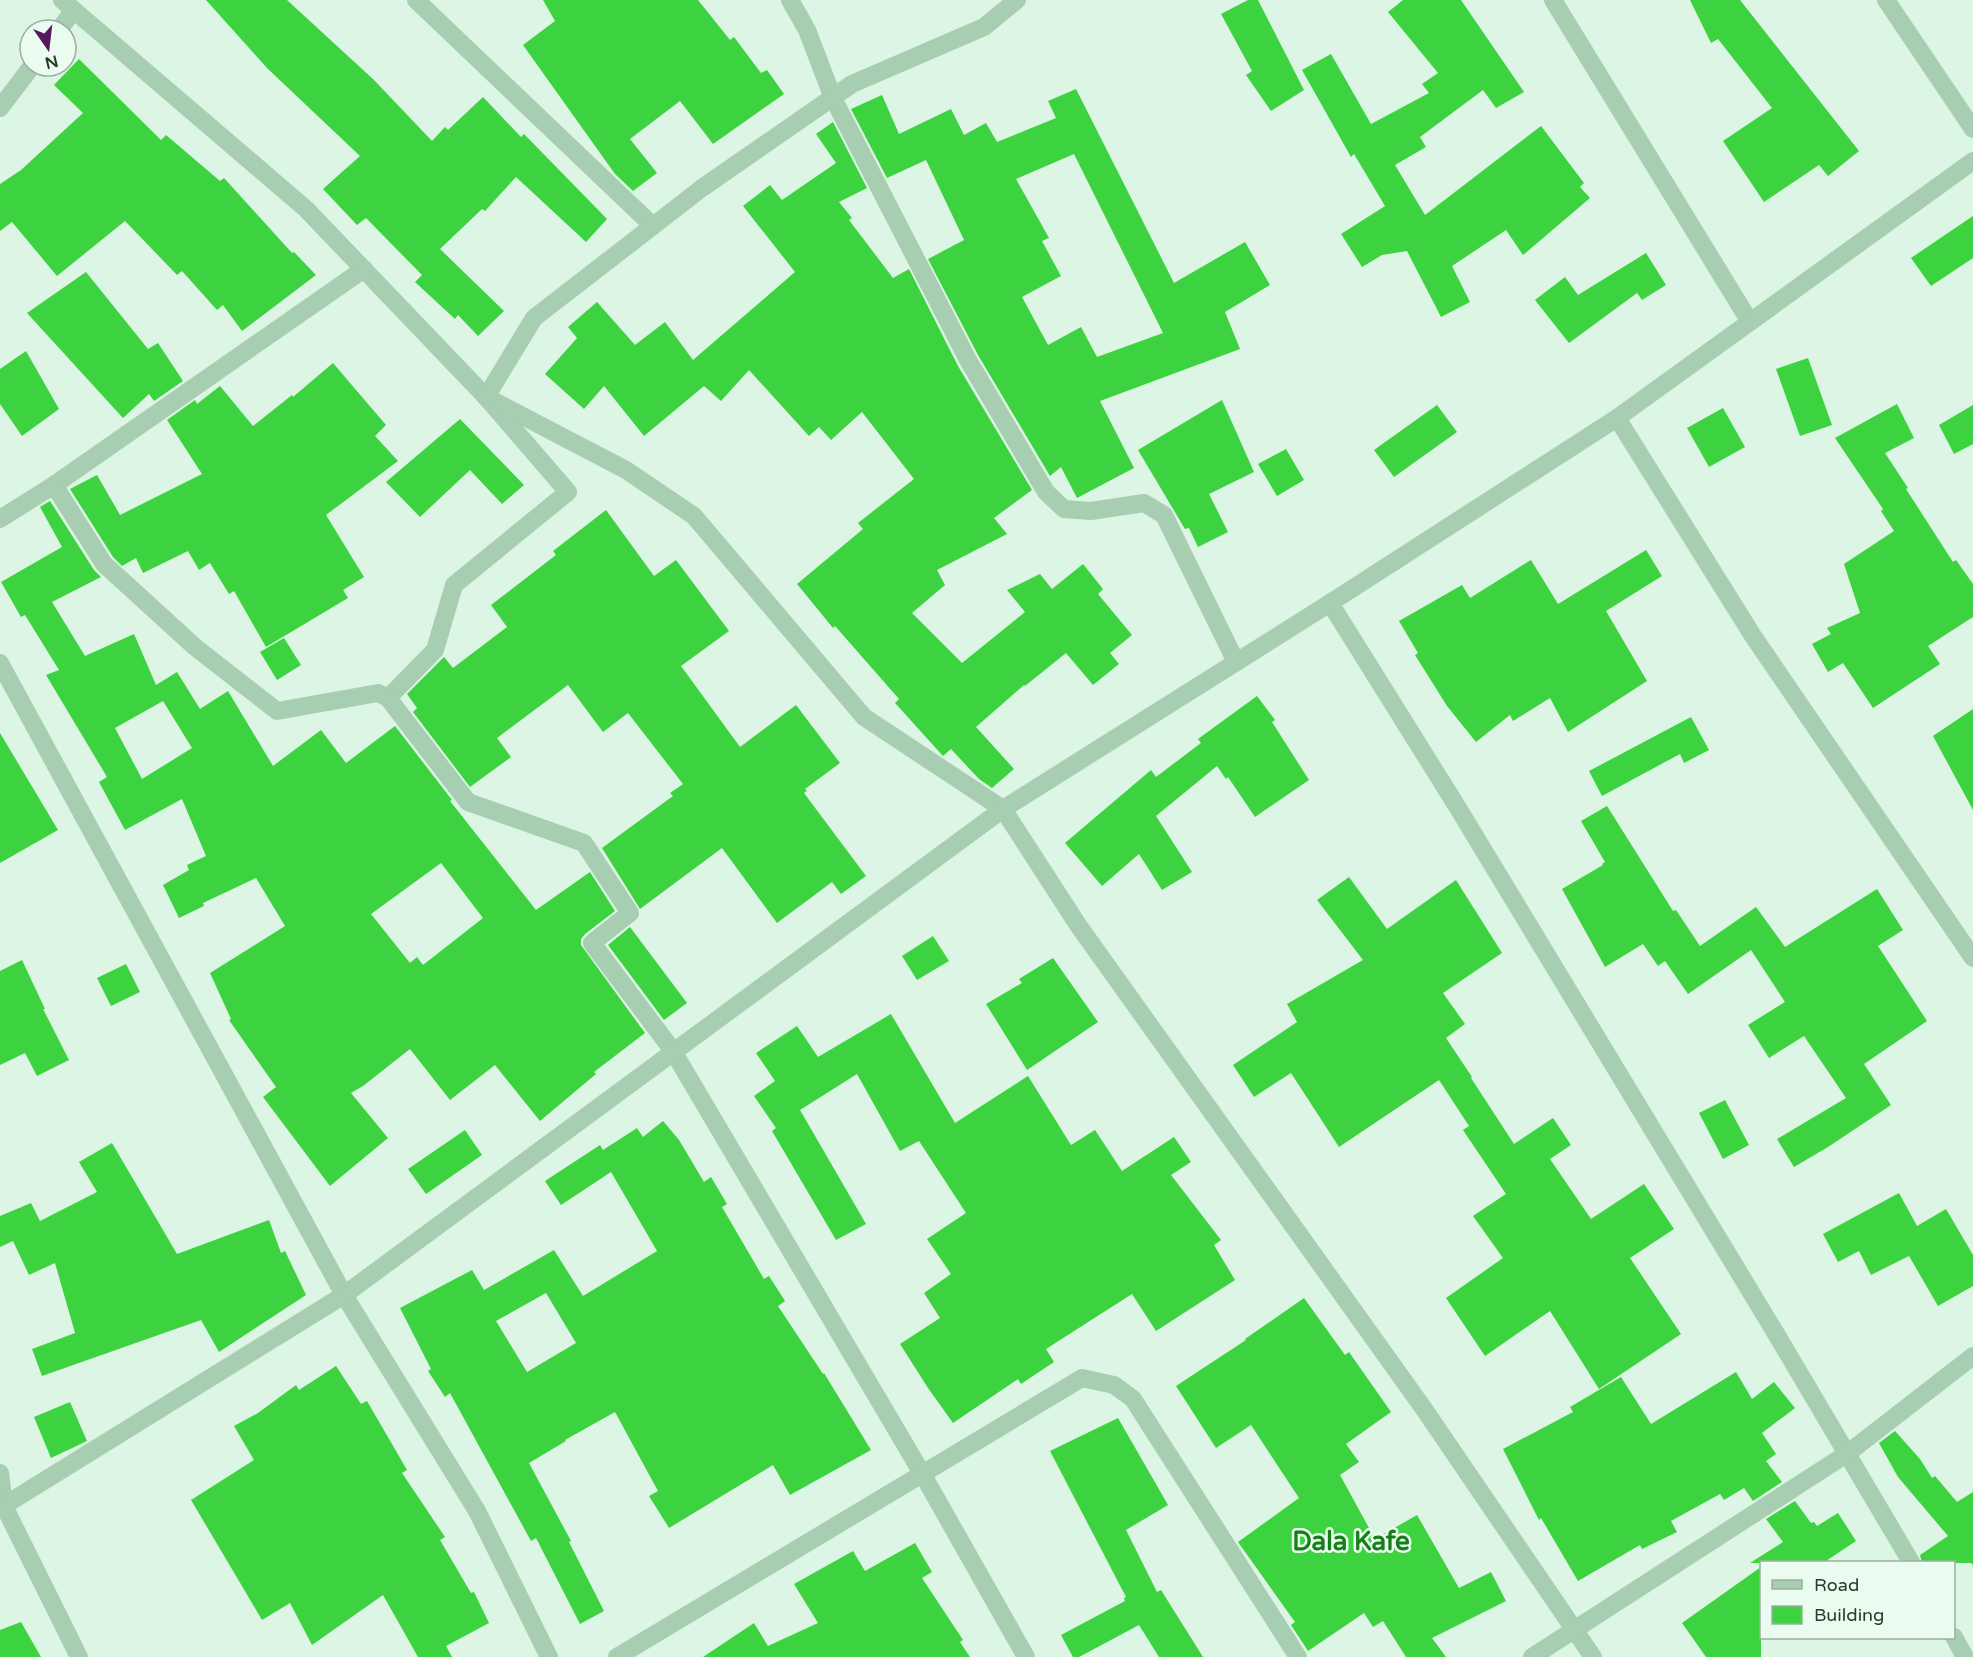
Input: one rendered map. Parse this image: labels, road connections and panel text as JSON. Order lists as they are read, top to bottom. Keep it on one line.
{"districts":["Dala Kafe"],"legend":["Road","Building"],"north":"bottom"}
